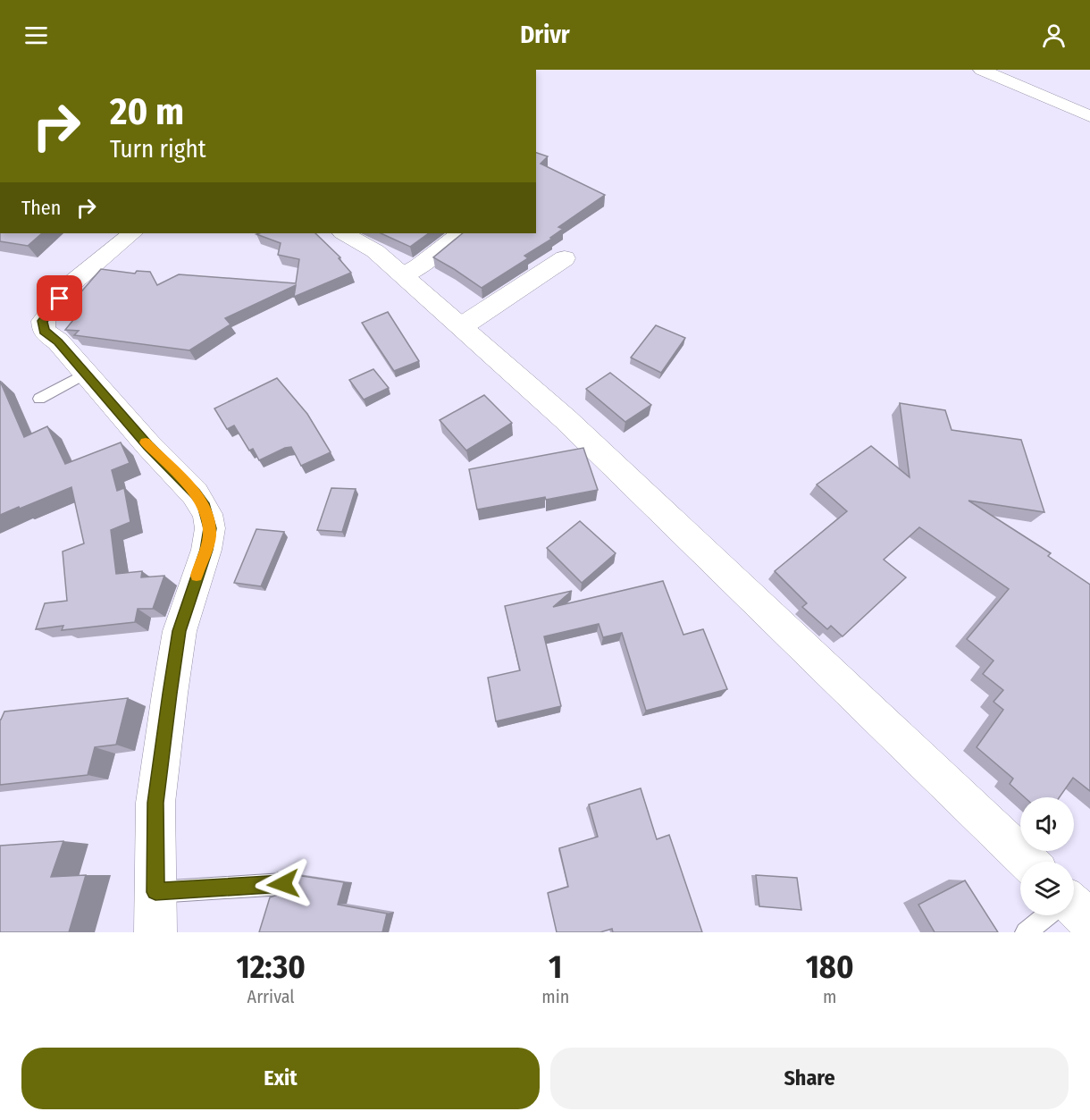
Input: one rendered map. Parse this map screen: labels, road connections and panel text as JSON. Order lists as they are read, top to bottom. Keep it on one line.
{"page":{"header":"Drivr","turn":["20 m","Turn right"],"then":"Then","eta":["12:30","Arrival","1","min","180","m"],"buttons":["Exit","Share"]}}
